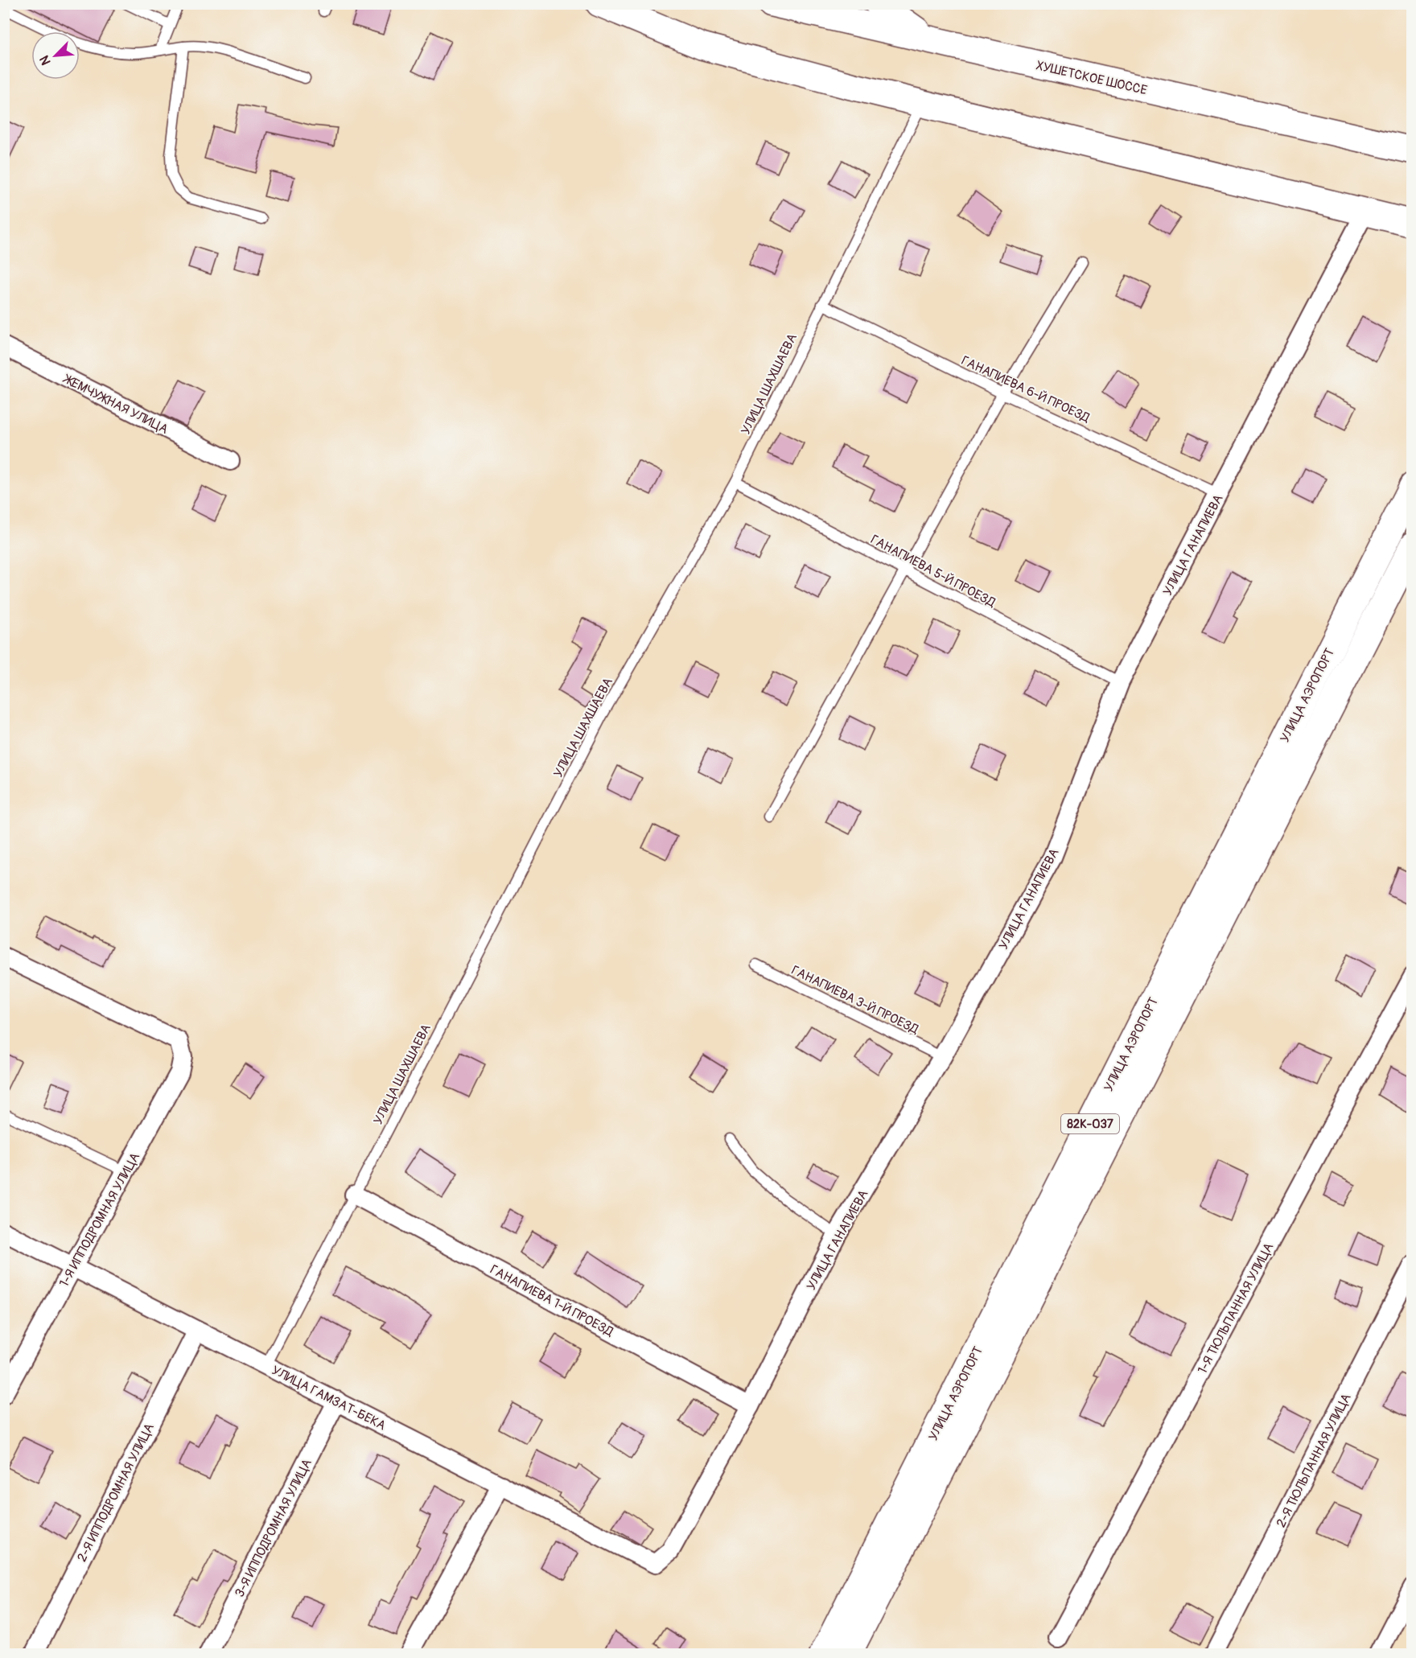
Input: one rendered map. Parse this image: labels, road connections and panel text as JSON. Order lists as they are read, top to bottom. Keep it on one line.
{"streets":{"main road":["ХУШЕТСКОЕ ШОССЕ","УЛИЦА АЭРОПОРТ","82К-037"],"street":["ЖЕМЧУЖНАЯ УЛИЦА","УЛИЦА ГАНАПИЕВА","1-Я ИППОДРОМНАЯ УЛИЦА","ГАНАПИЕВА 1-Й ПРОЕЗД","1-Я ТЮЛЬПАННАЯ УЛИЦА","УЛИЦА ГАМЗАТ-БЕКА","2-Я ТЮЛЬПАННАЯ УЛИЦА","2-Я ИППОДРОМНАЯ УЛИЦА","3-Я ИППОДРОМНАЯ УЛИЦА"],"lane":["УЛИЦА ШАХШАЕВА","ГАНАПИЕВА 6-Й ПРОЕЗД","ГАНАПИЕВА 5-Й ПРОЕЗД","ГАНАПИЕВА 3-Й ПРОЕЗД"]},"crossings":[["УЛИЦА ШАХШАЕВА","ГАНАПИЕВА 6-Й ПРОЕЗД"],["УЛИЦА ШАХШАЕВА","ГАНАПИЕВА 5-Й ПРОЕЗД"],["УЛИЦА ШАХШАЕВА","ГАНАПИЕВА 1-Й ПРОЕЗД"],["УЛИЦА ШАХШАЕВА","УЛИЦА ГАМЗАТ-БЕКА"],["ГАНАПИЕВА 6-Й ПРОЕЗД","УЛИЦА ГАНАПИЕВА"],["УЛИЦА ГАНАПИЕВА","ГАНАПИЕВА 5-Й ПРОЕЗД"],["УЛИЦА ГАНАПИЕВА","ГАНАПИЕВА 3-Й ПРОЕЗД"],["УЛИЦА ГАНАПИЕВА","ГАНАПИЕВА 1-Й ПРОЕЗД"],["УЛИЦА ГАНАПИЕВА","УЛИЦА ГАМЗАТ-БЕКА"],["1-Я ИППОДРОМНАЯ УЛИЦА","УЛИЦА ГАМЗАТ-БЕКА"],["УЛИЦА ГАМЗАТ-БЕКА","2-Я ИППОДРОМНАЯ УЛИЦА"],["УЛИЦА ГАМЗАТ-БЕКА","3-Я ИППОДРОМНАЯ УЛИЦА"]],"north":"bottom left"}
